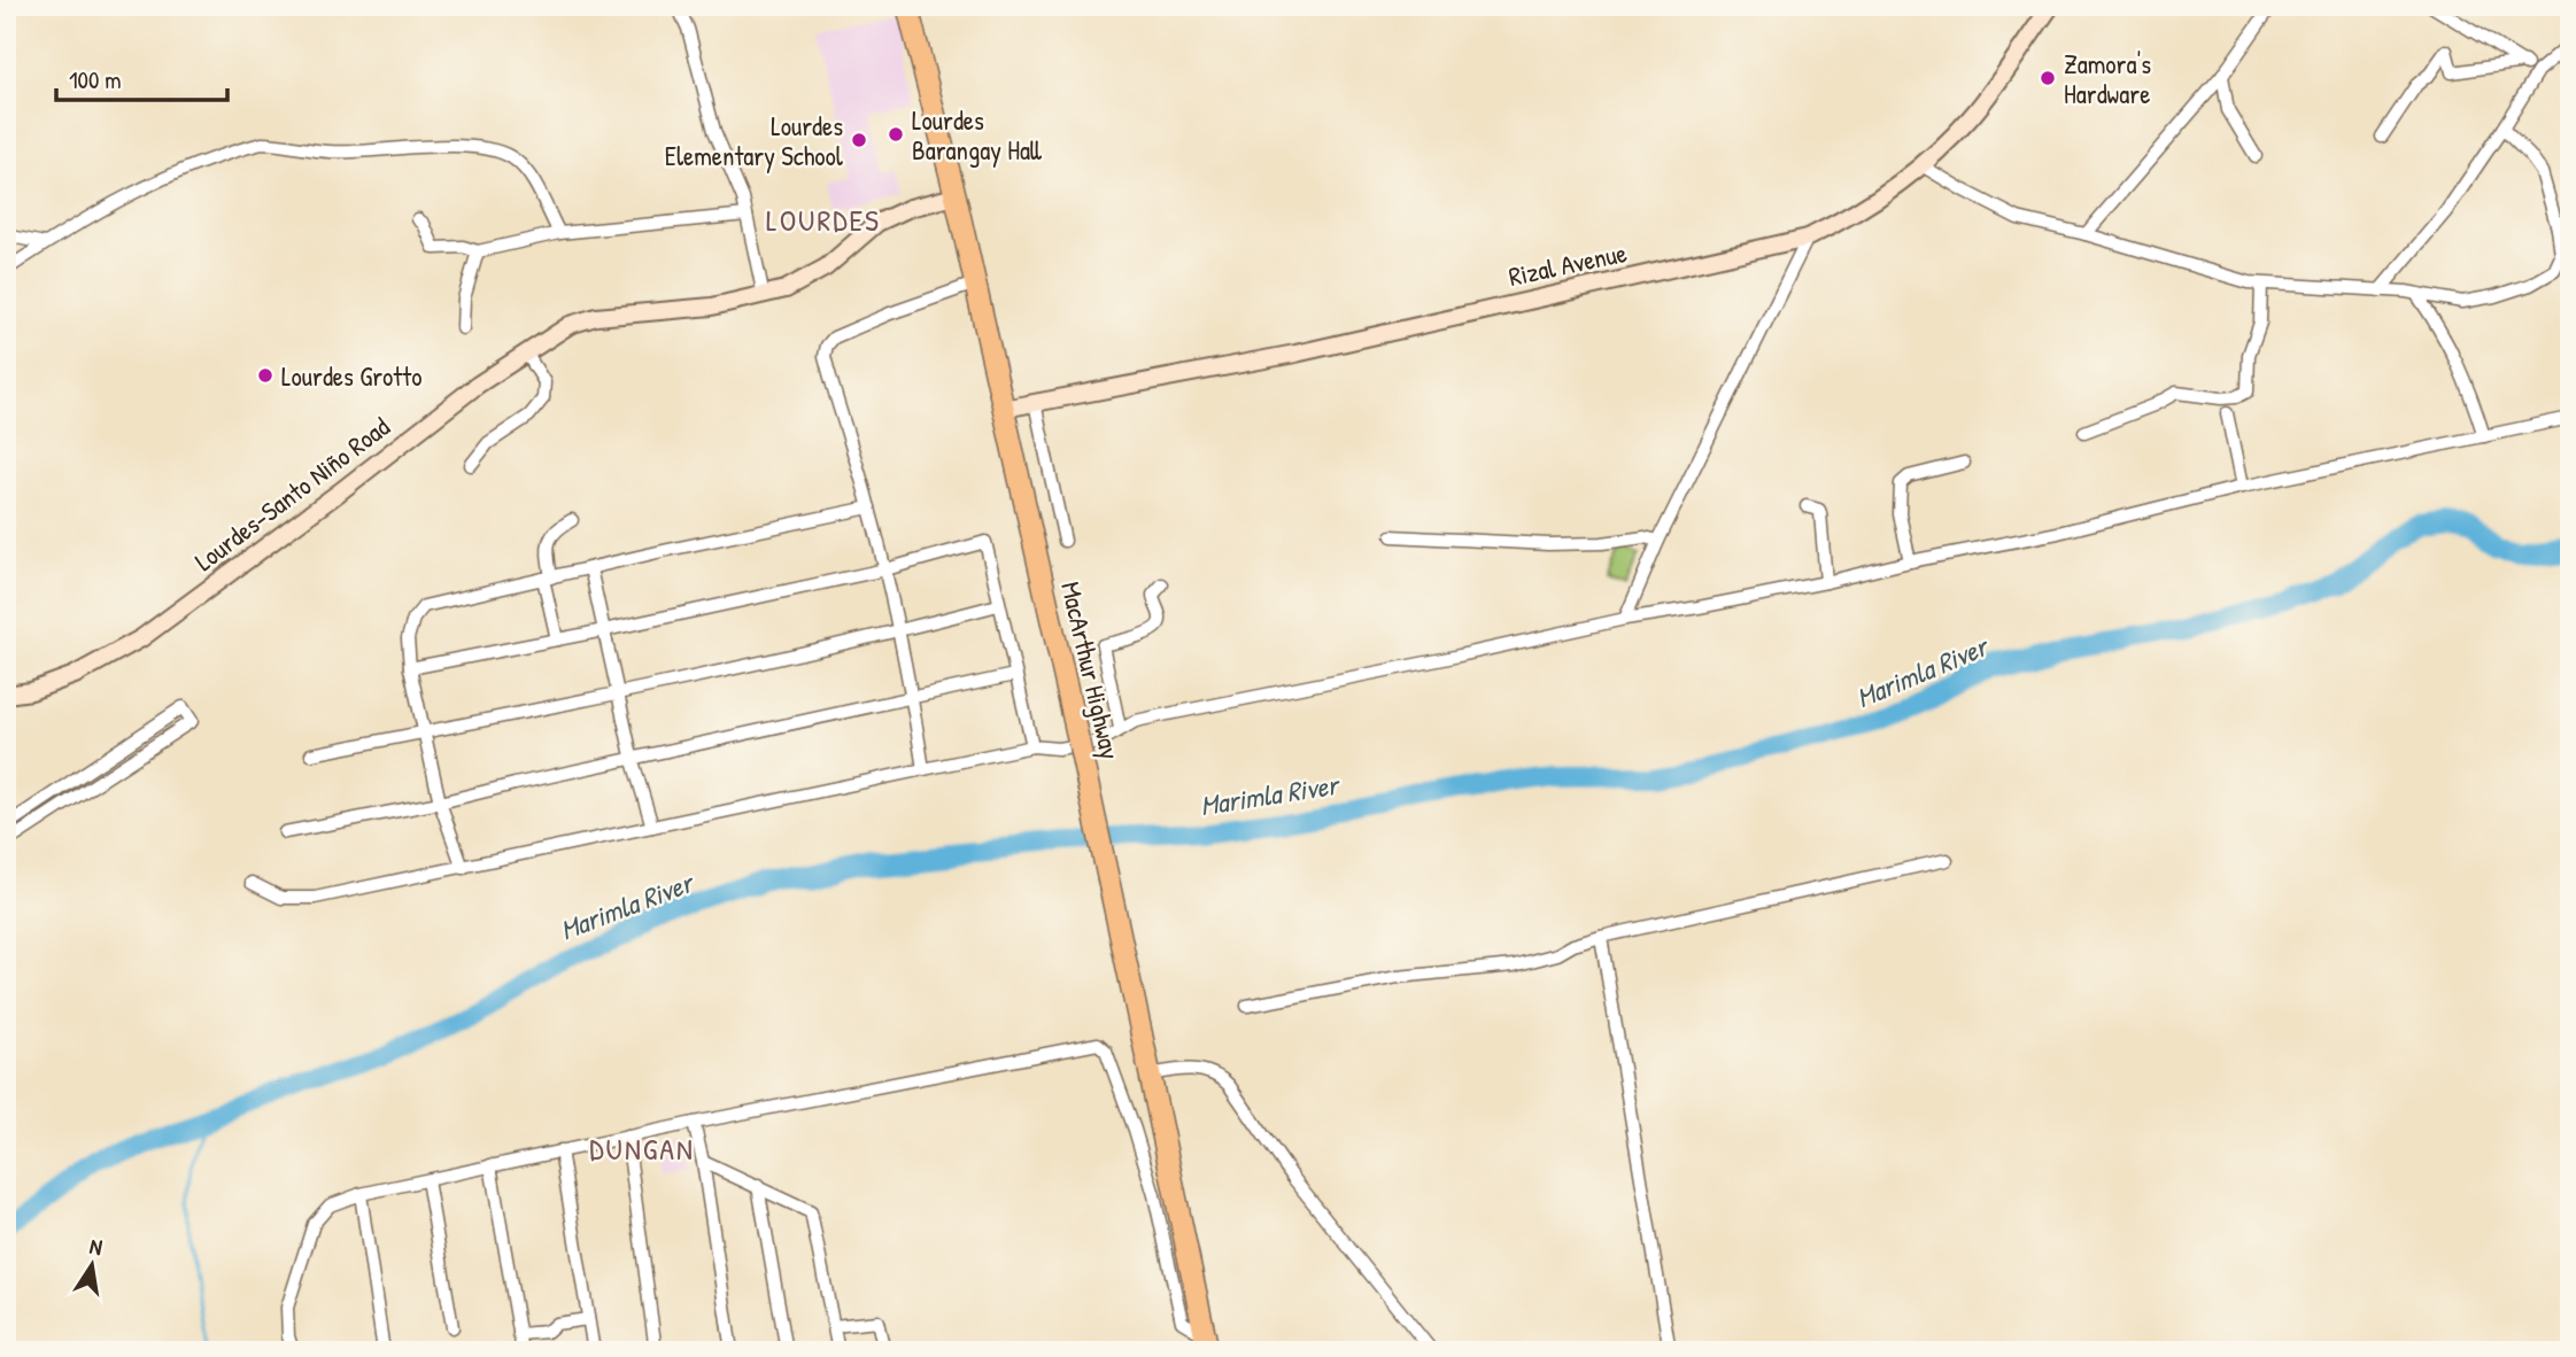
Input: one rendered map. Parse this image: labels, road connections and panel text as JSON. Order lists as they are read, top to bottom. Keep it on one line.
{"streets":{"highway":["MacArthur Highway"],"street":["Rizal Avenue","Lourdes-Santo Niño Road"]},"crossings":[["Rizal Avenue","MacArthur Highway"],["Lourdes-Santo Niño Road","MacArthur Highway"]],"districts":["LOURDES","DUNGAN"],"water":["Marimla River"],"places":["Zamora's Hardware","Lourdes Barangay Hall","Lourdes Elementary School","Lourdes Grotto"],"scale_bar":"100 m","north":"top"}
